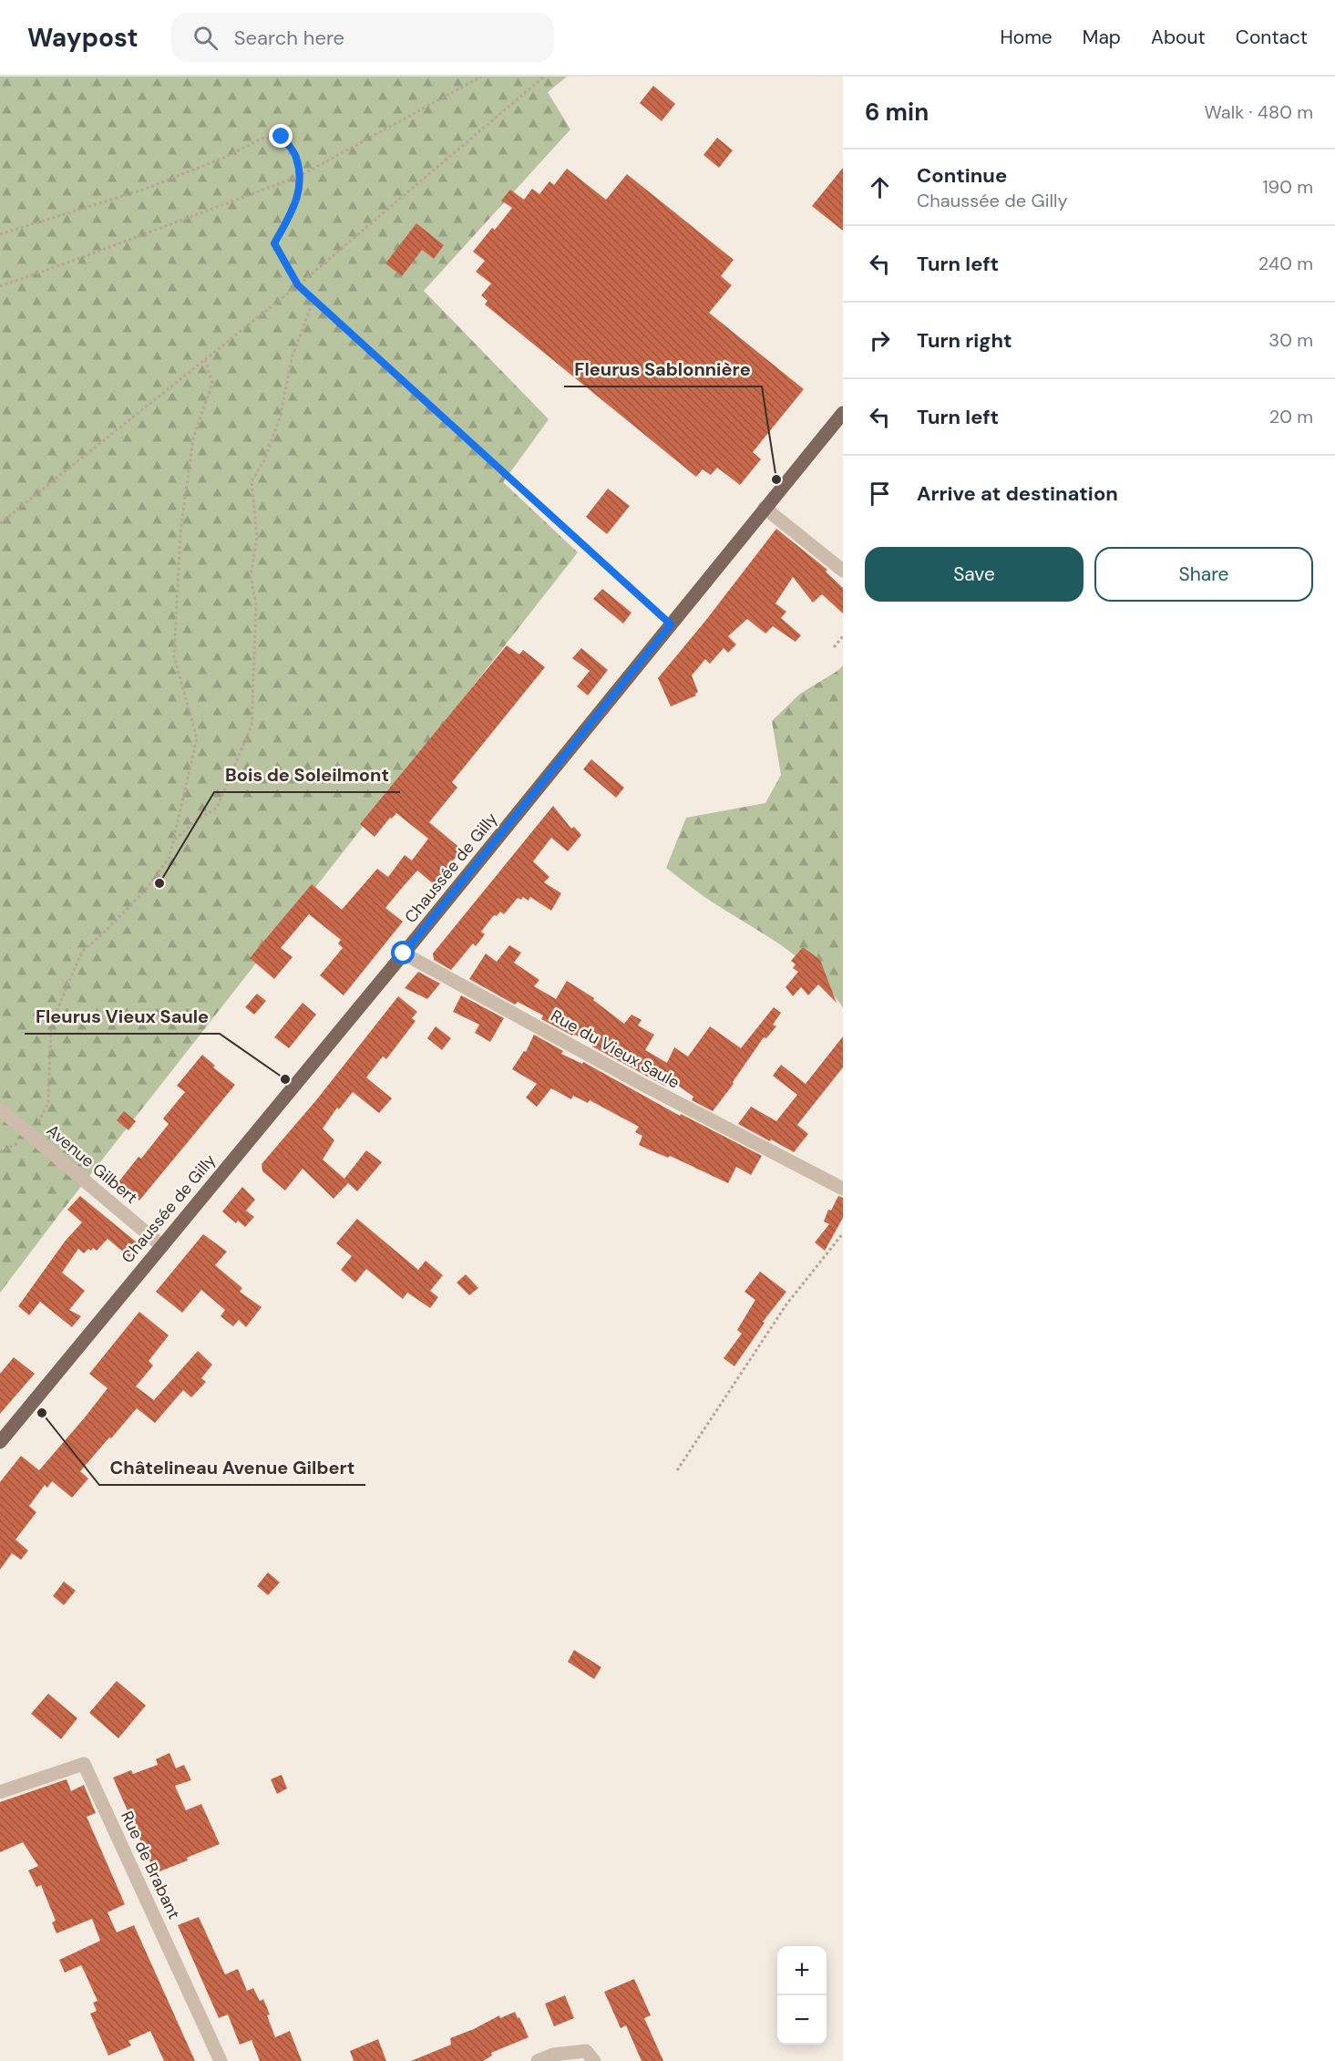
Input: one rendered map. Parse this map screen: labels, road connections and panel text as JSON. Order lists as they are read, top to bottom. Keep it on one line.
{"streets":{"main road":["Chaussée de Gilly"],"street":["Rue du Vieux Saule","Avenue Gilbert","Rue de Brabant"]},"crossings":[["Chaussée de Gilly","Rue du Vieux Saule"],["Chaussée de Gilly","Avenue Gilbert"]],"places":["Fleurus Sablonnière","Bois de Soleilmont","Fleurus Vieux Saule","Châtelineau Avenue Gilbert"],"page":{"header":"Waypost","search":"Search here","nav":["Home","Map","About","Contact"],"heading":["6 min","Walk · 480 m"],"list":[["Continue","Chaussée de Gilly","190 m"],["Turn left","240 m"],["Turn right","30 m"],["Turn left","20 m"],"Arrive at destination"],"buttons":["Save","Share"],"map_buttons":["+","−"]}}
